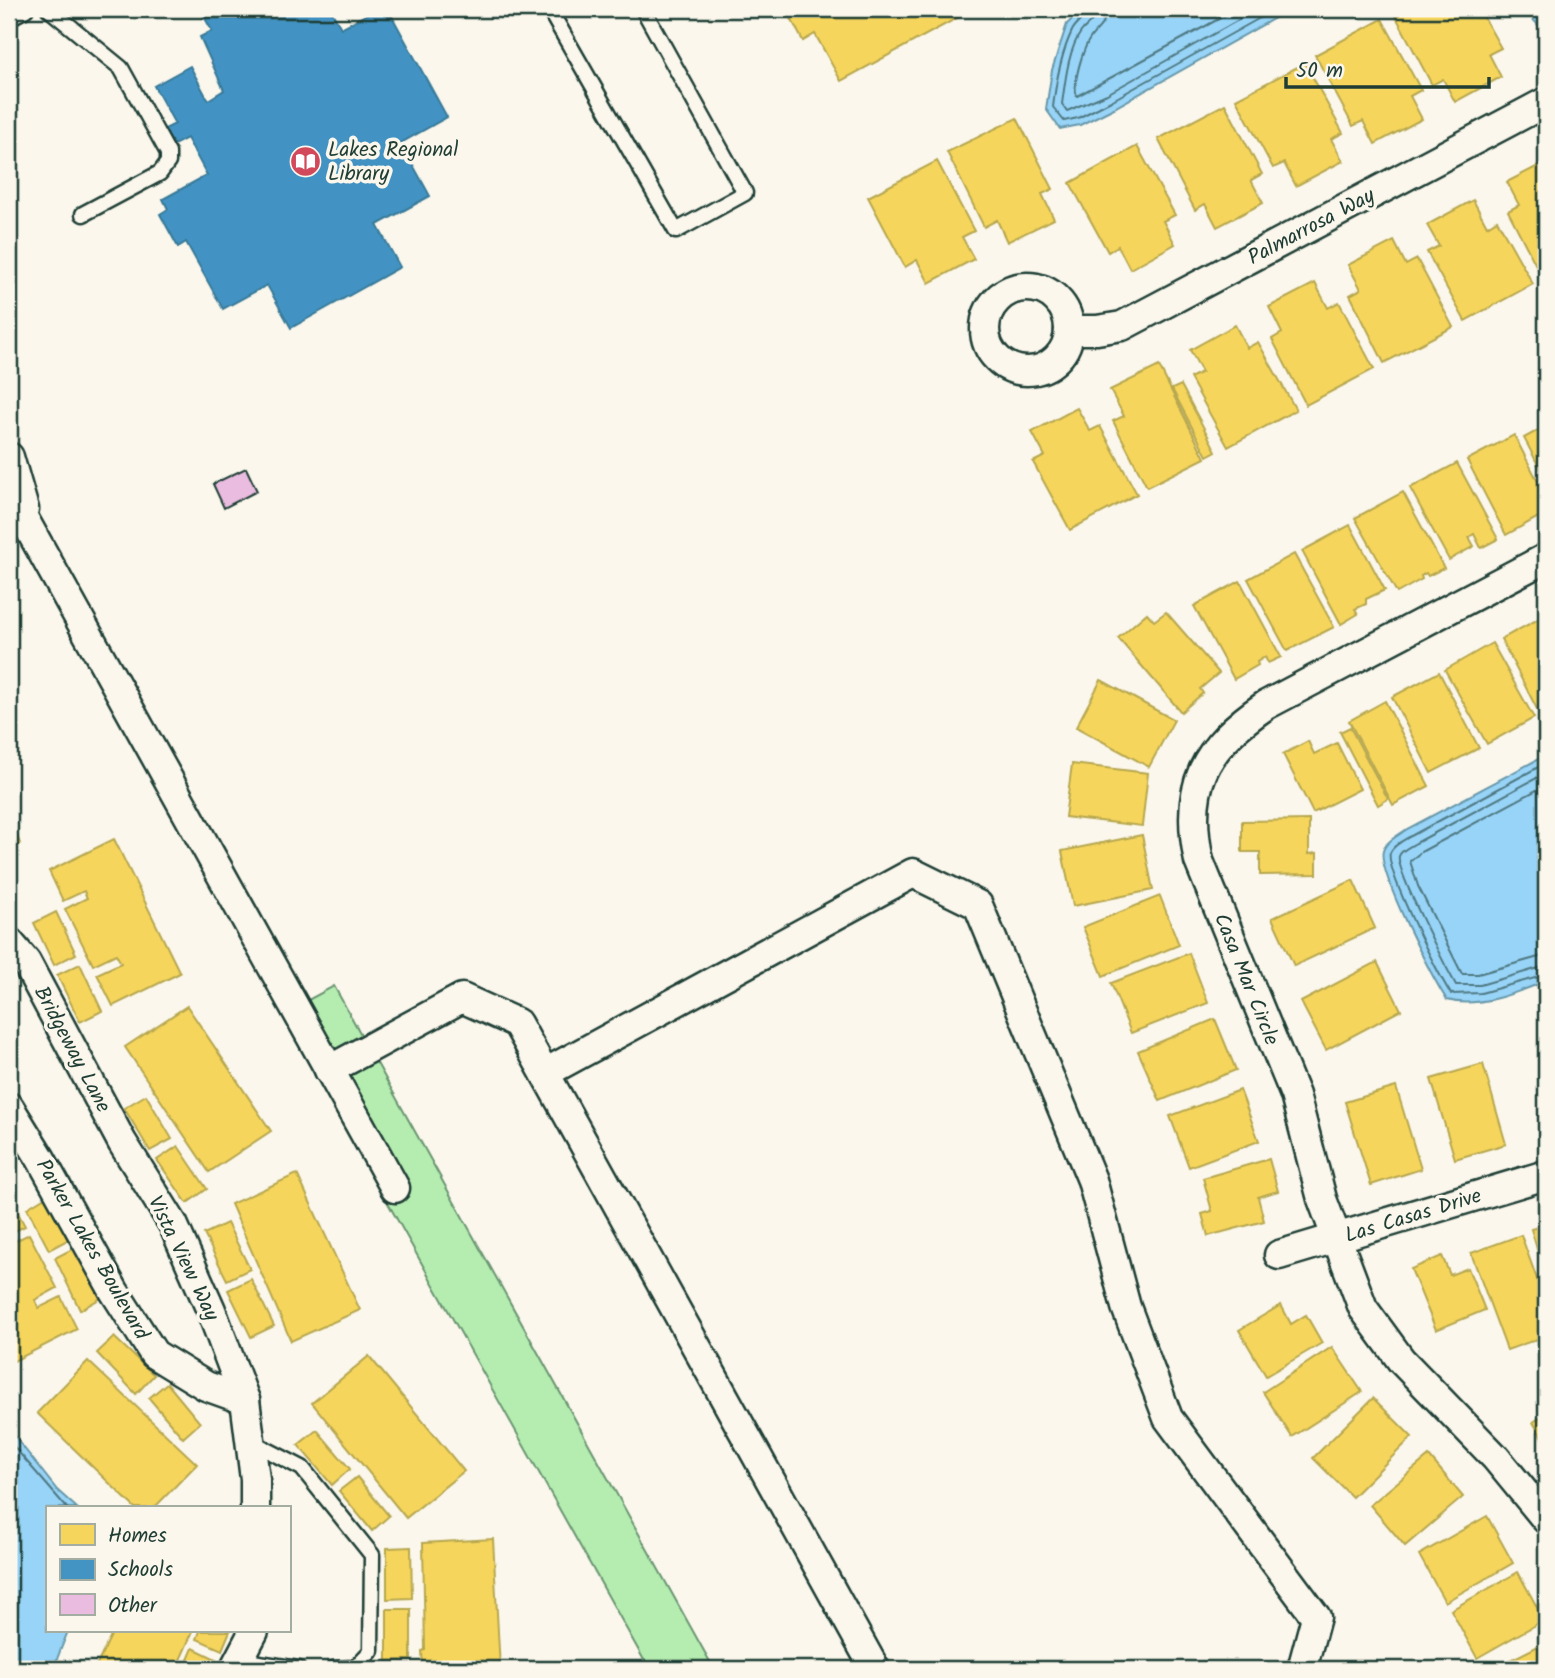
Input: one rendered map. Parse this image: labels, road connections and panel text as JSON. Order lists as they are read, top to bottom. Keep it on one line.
{"streets":{"street":["Palmarrosa Way","Casa Mar Circle","Bridgeway Lane","Las Casas Drive","Parker Lakes Boulevard","Vista View Way"]},"crossings":[["Casa Mar Circle","Las Casas Drive"],["Bridgeway Lane","Vista View Way"],["Parker Lakes Boulevard","Vista View Way"]],"places":{"library":["Lakes Regional Library"]},"legend":["Homes","Schools","Other"],"scale_bar":"50 m"}
